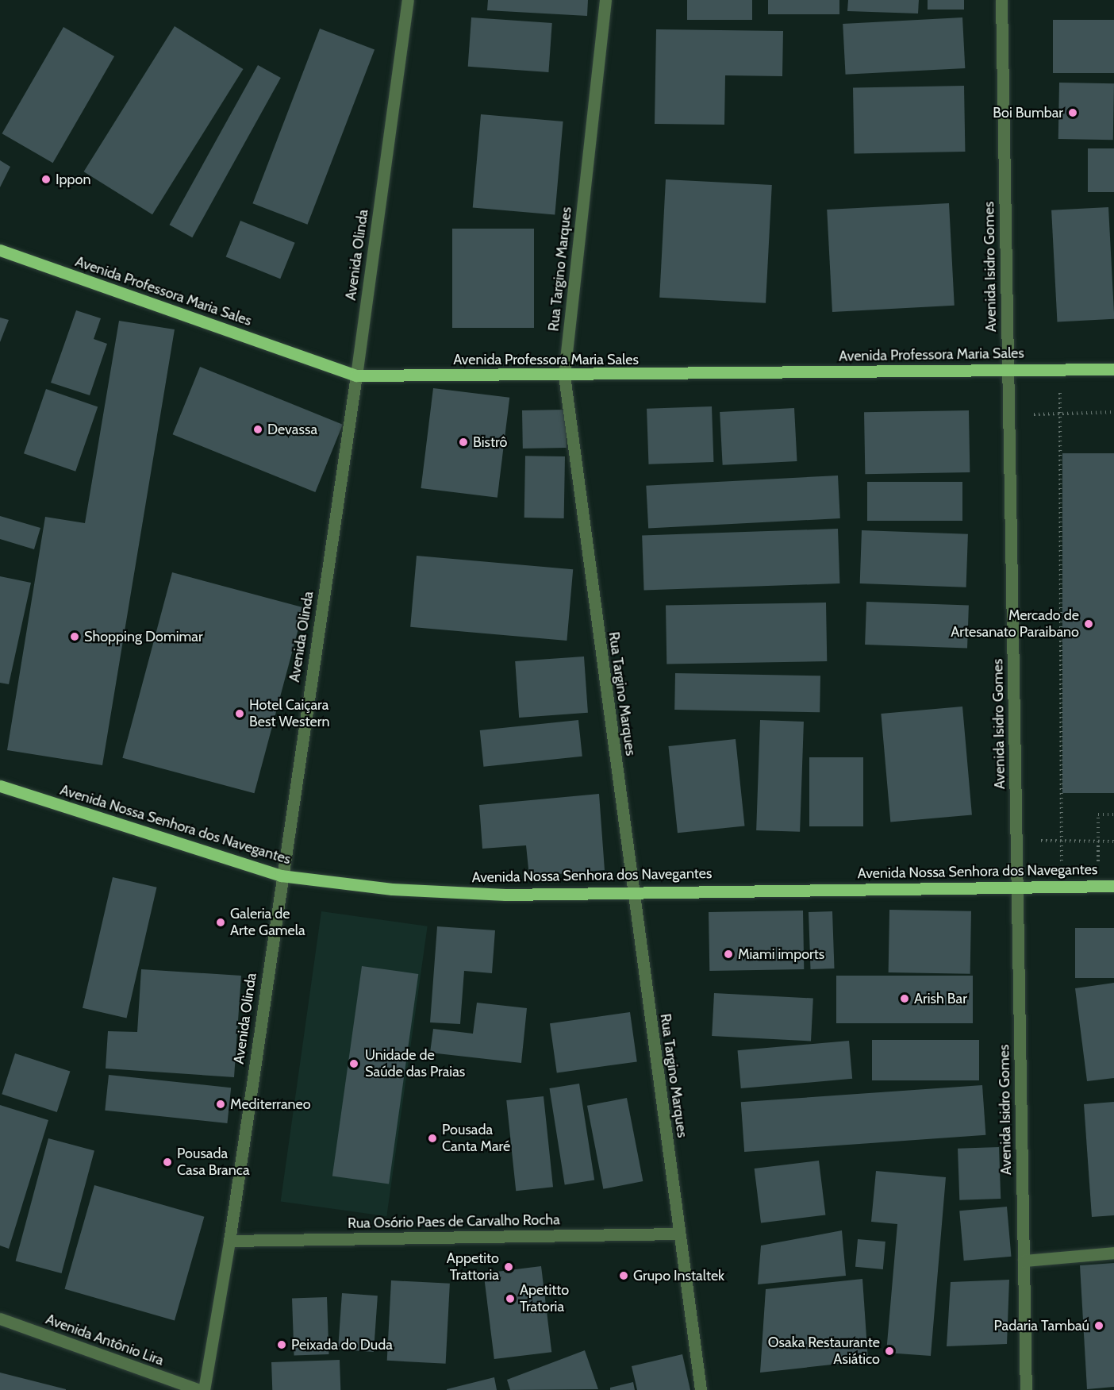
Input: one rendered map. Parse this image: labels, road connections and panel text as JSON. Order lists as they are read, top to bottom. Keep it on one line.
{"streets":{"main road":["Avenida Professora Maria Sales","Avenida Nossa Senhora dos Navegantes"],"street":["Avenida Olinda","Avenida Isidro Gomes","Rua Targino Marques","Rua Osório Paes de Carvalho Rocha","Avenida Antônio Lira"]},"crossings":[["Avenida Olinda","Avenida Professora Maria Sales"],["Avenida Olinda","Avenida Nossa Senhora dos Navegantes"],["Avenida Olinda","Rua Osório Paes de Carvalho Rocha"],["Avenida Isidro Gomes","Avenida Professora Maria Sales"],["Avenida Isidro Gomes","Avenida Nossa Senhora dos Navegantes"],["Rua Targino Marques","Avenida Professora Maria Sales"],["Rua Targino Marques","Avenida Nossa Senhora dos Navegantes"],["Rua Targino Marques","Rua Osório Paes de Carvalho Rocha"]],"places":["Boi Bumbar","Ippon","Devassa","Bistrô","Mercado de Artesanato Paraibano","Shopping Domimar","Hotel Caiçara Best Western","Galeria de Arte Gamela","Miami imports","Arish Bar","Unidade de Saúde das Praias","Mediterraneo","Pousada Canta Maré","Pousada Casa Branca","Appetito Trattoria","Grupo Instaltek","Apetitto Tratoria","Padaria Tambaú","Peixada do Duda","Osaka Restaurante Asiático"]}
